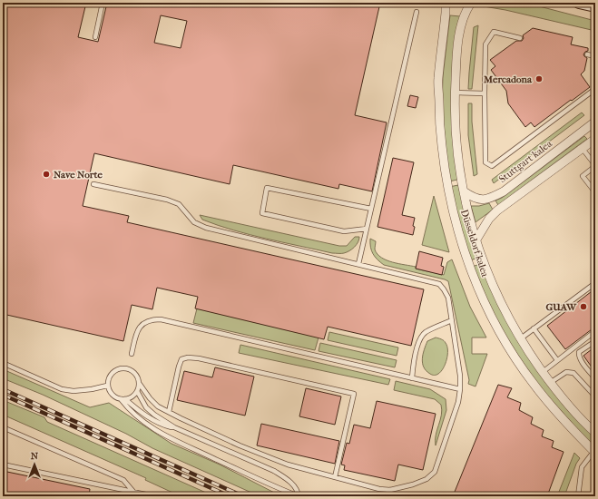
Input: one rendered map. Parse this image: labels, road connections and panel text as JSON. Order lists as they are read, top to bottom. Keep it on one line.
{"streets":{"street":["Stuttgart kalea","Düsseldorf kalea"]},"crossings":[["Stuttgart kalea","Düsseldorf kalea"]],"places":["Mercadona","Nave Norte","GUAW"],"north":"top"}
